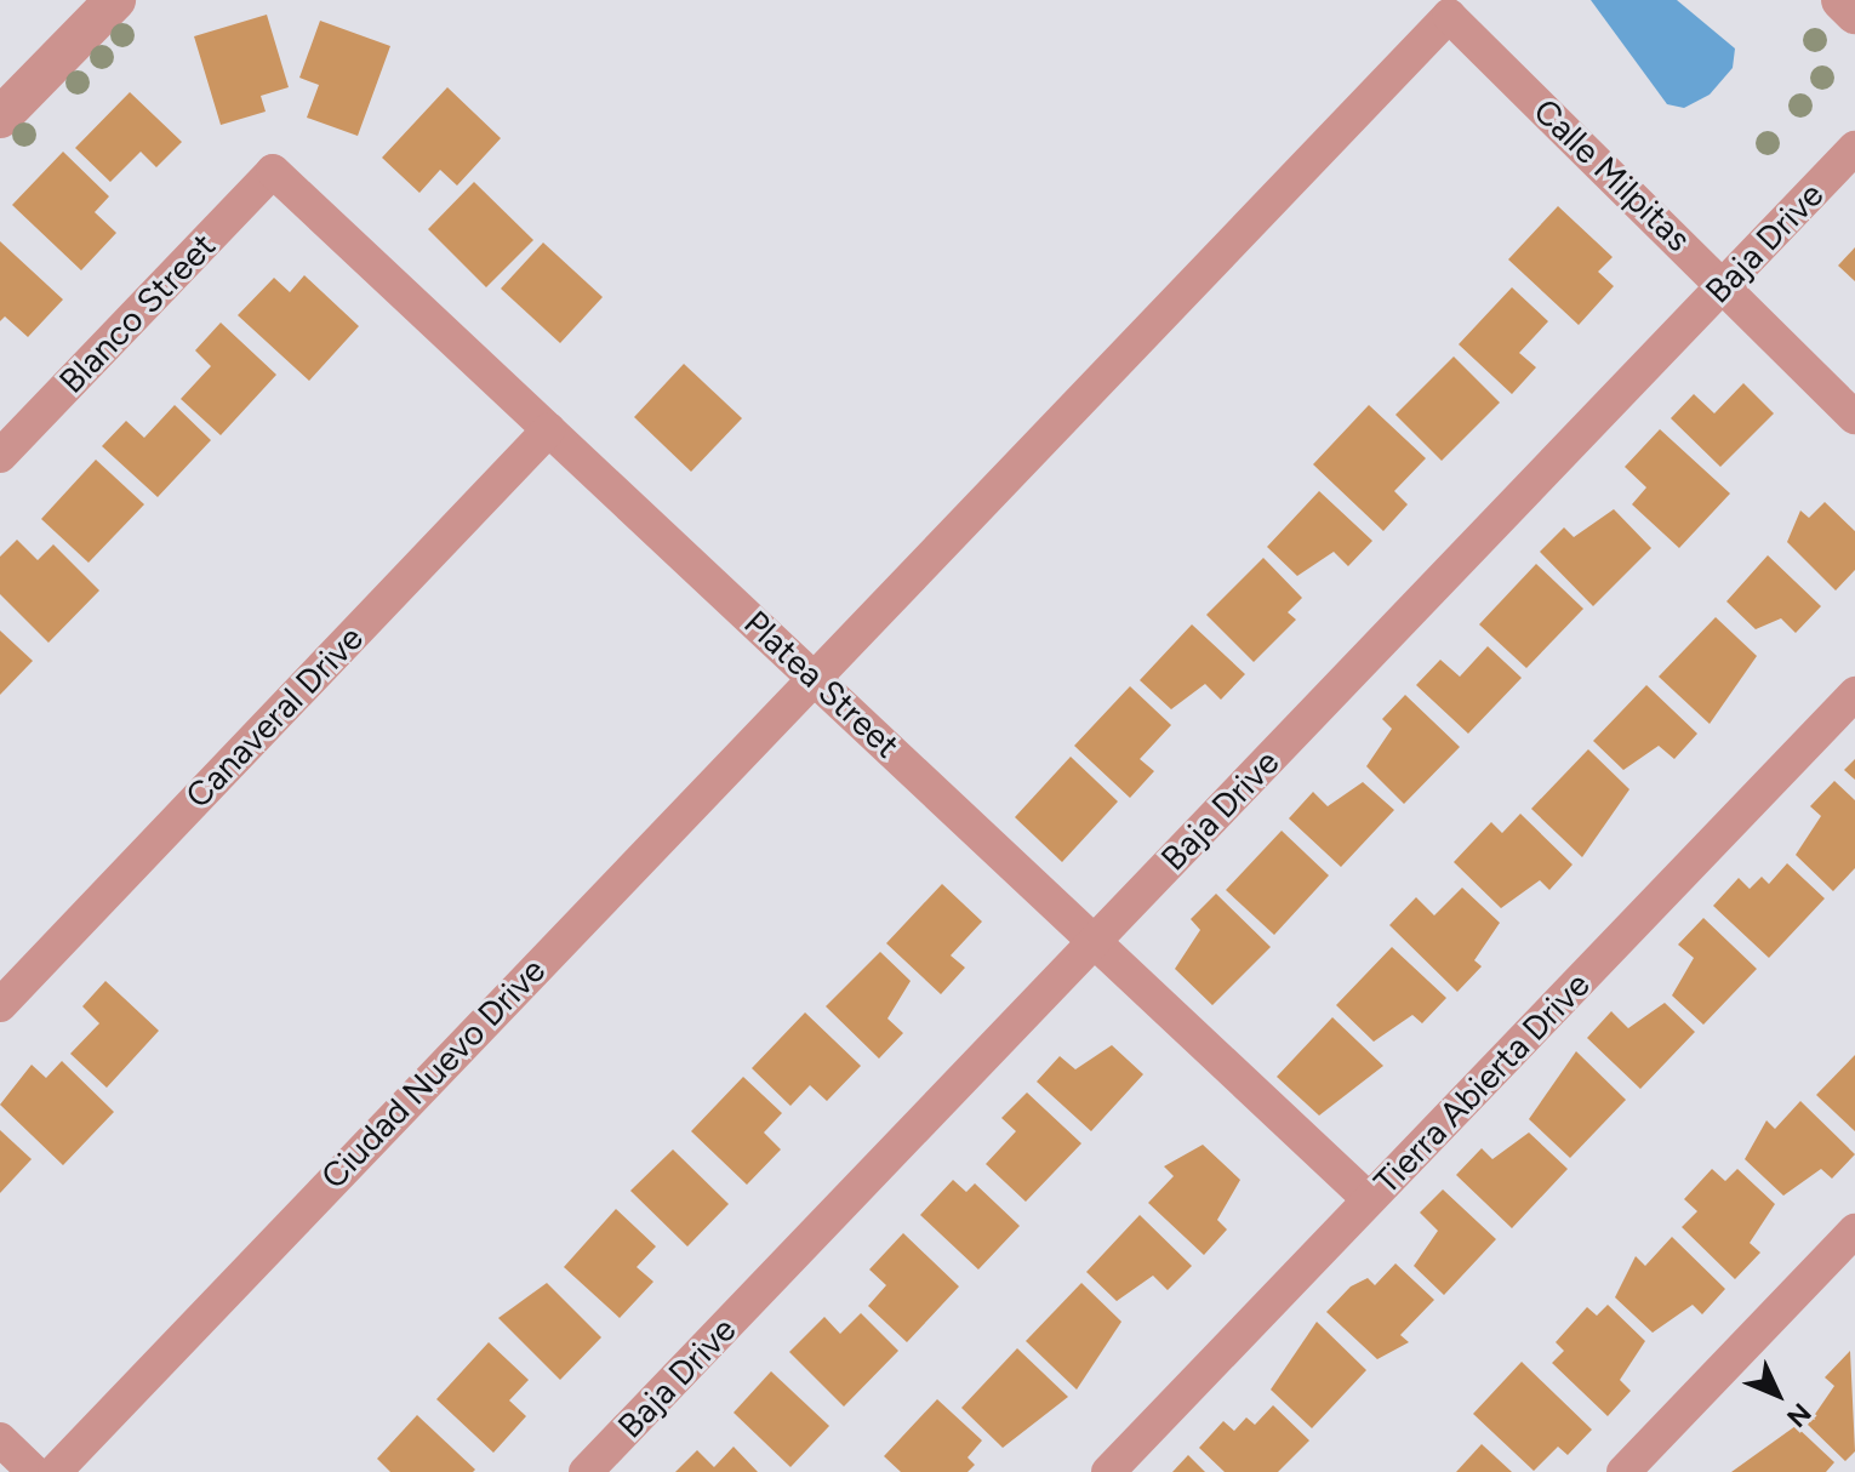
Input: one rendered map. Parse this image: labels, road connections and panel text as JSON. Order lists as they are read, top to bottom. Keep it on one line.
{"streets":{"street":["Calle Milpitas","Baja Drive","Blanco Street","Platea Street","Canaveral Drive","Ciudad Nuevo Drive","Tierra Abierta Drive"]},"crossings":[["Calle Milpitas","Baja Drive"],["Calle Milpitas","Ciudad Nuevo Drive"],["Baja Drive","Platea Street"],["Blanco Street","Platea Street"],["Platea Street","Canaveral Drive"],["Platea Street","Ciudad Nuevo Drive"],["Platea Street","Tierra Abierta Drive"]],"north":"bottom right"}
